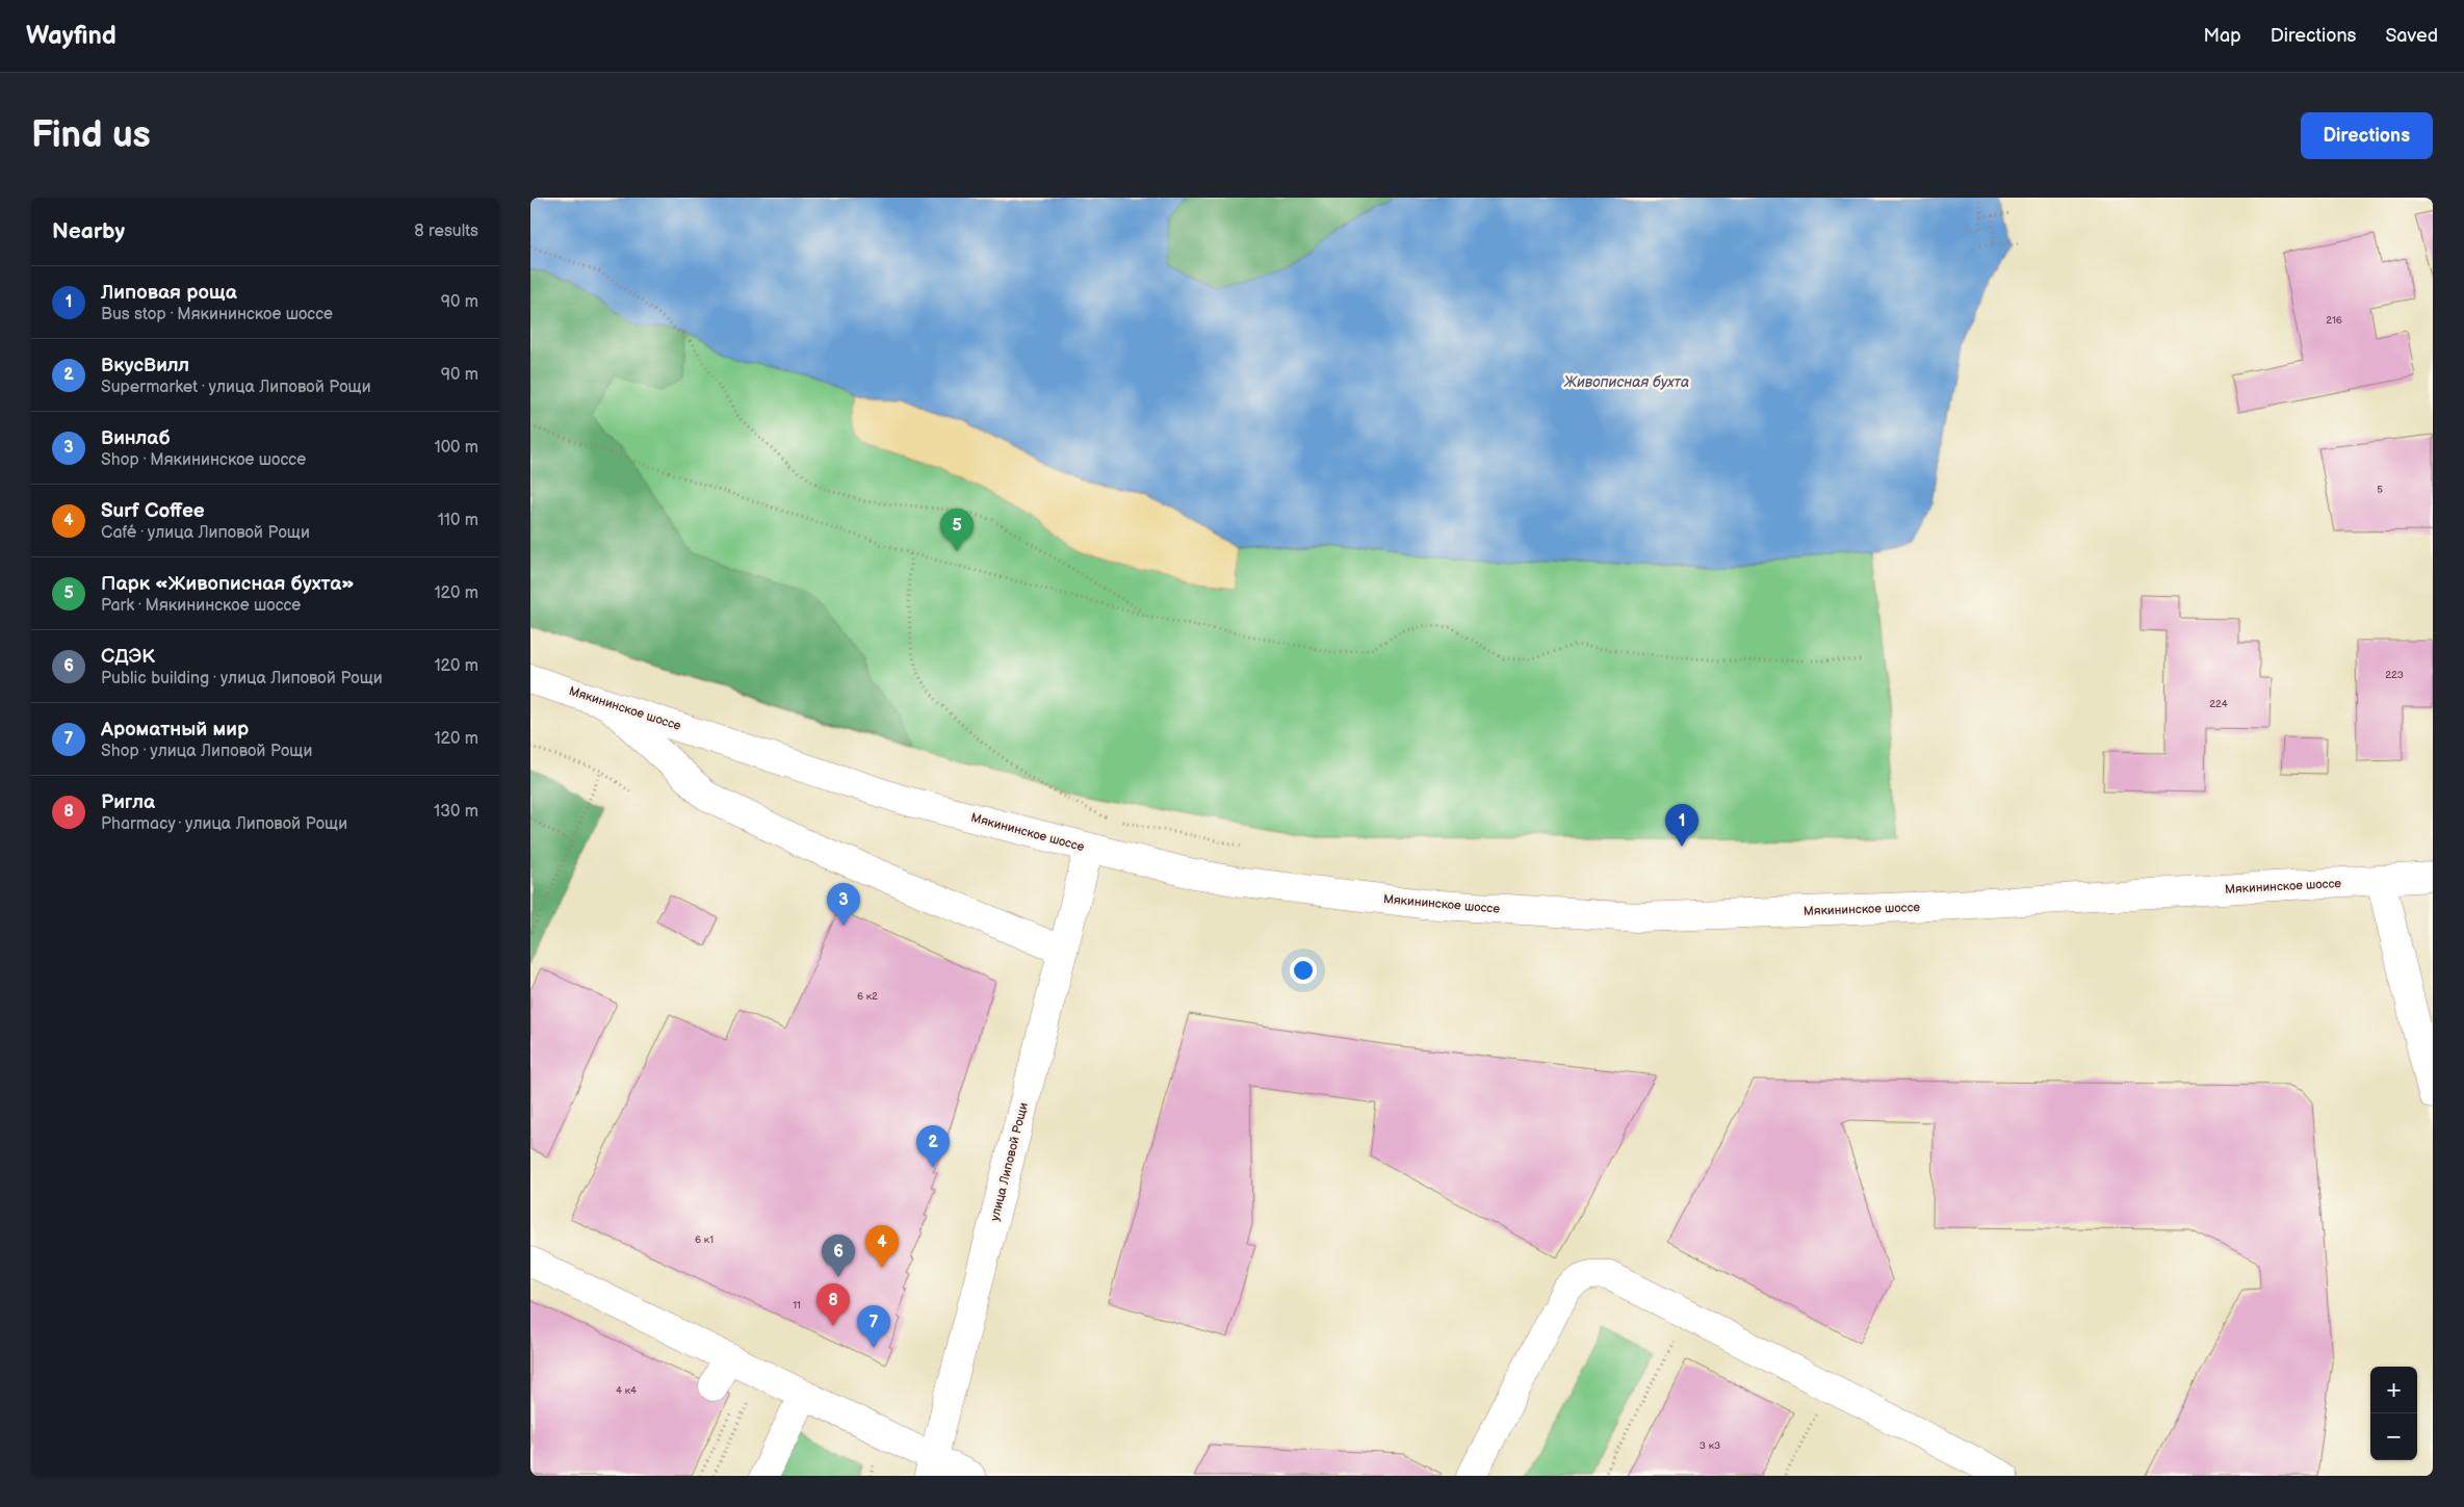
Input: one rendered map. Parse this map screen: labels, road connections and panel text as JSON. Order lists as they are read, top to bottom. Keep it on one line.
{"streets":{"street":["Мякининское шоссе","улица Липовой Рощи"]},"crossings":[["Мякининское шоссе","улица Липовой Рощи"]],"water":["Живописная бухта"],"house_numbers":["216","5","223","224","6 к2","6 к1","11","4 к4","3 к3"],"page":{"header":"Wayfind","nav":["Map","Directions","Saved"],"buttons":"Directions","title":"Find us","heading":["Nearby","8 results"],"list":[{"mark":"1","name":"Липовая роща","note":"Bus stop · Мякининское шоссе","value":"90 m"},{"mark":"2","name":"ВкусВилл","note":"Supermarket · улица Липовой Рощи","value":"90 m"},{"mark":"3","name":"Винлаб","note":"Shop · Мякининское шоссе","value":"100 m"},{"mark":"4","name":"Surf Coffee","note":"Café · улица Липовой Рощи","value":"110 m"},{"mark":"5","name":"Парк «Живописная бухта»","note":"Park · Мякининское шоссе","value":"120 m"},{"mark":"6","name":"СДЭК","note":"Public building · улица Липовой Рощи","value":"120 m"},{"mark":"7","name":"Ароматный мир","note":"Shop · улица Липовой Рощи","value":"120 m"},{"mark":"8","name":"Ригла","note":"Pharmacy · улица Липовой Рощи","value":"130 m"}],"pins":["5","1","3","2","4","6","8","7"],"map_buttons":["+","−"]}}
